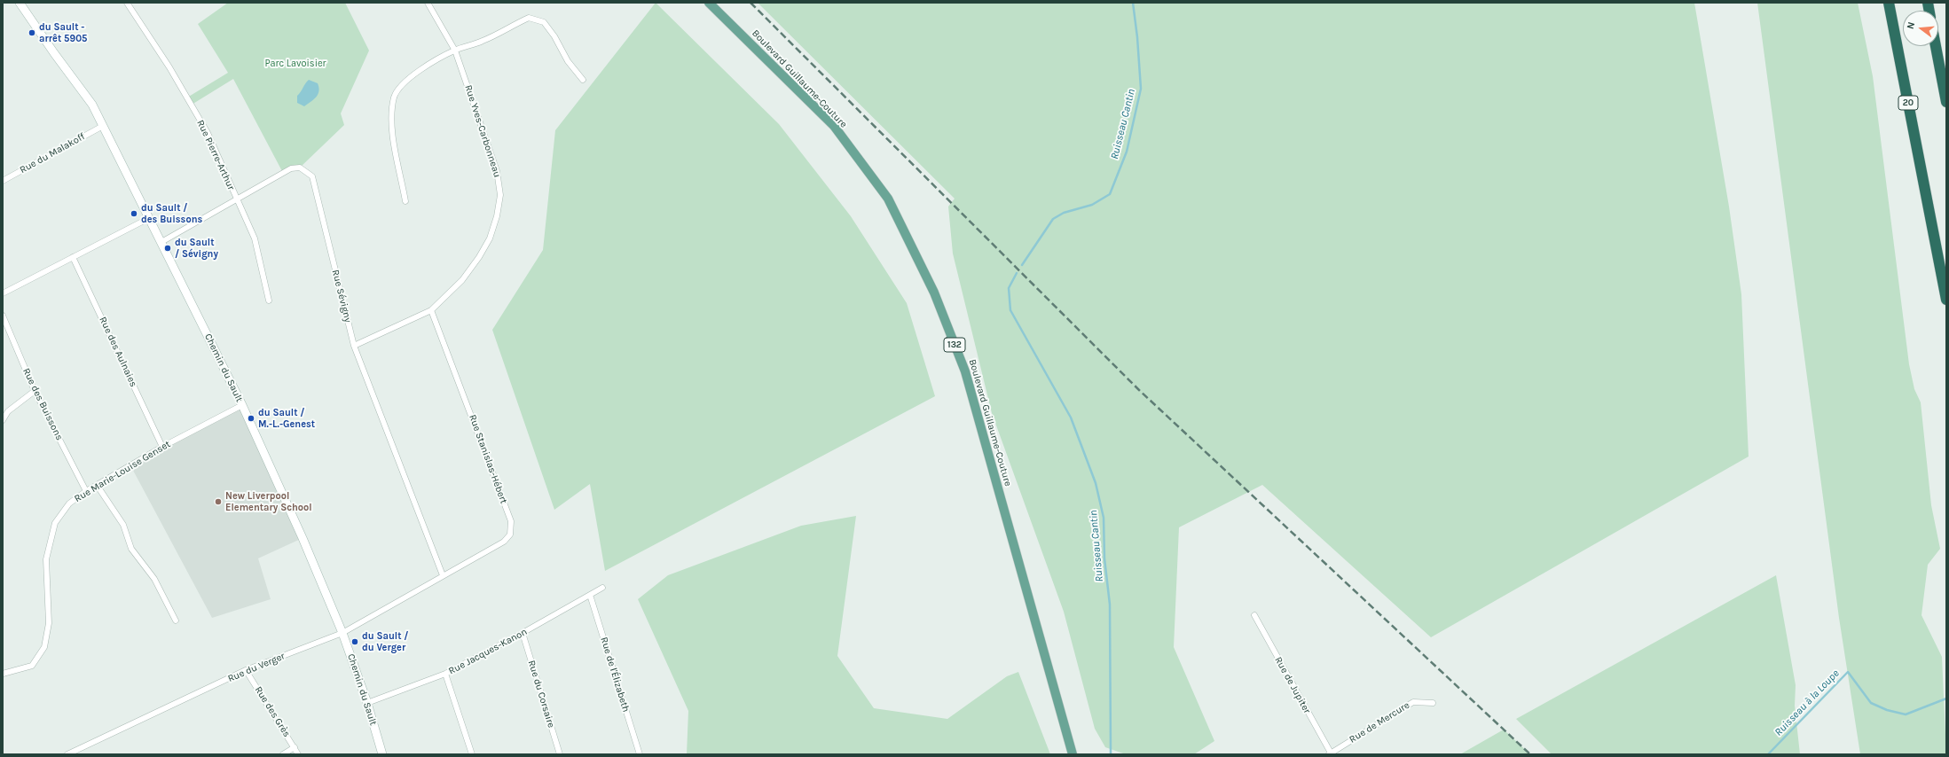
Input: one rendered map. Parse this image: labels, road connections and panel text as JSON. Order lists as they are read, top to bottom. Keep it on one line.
{"streets":{"highway":["20"],"main road":["Boulevard Guillaume-Couture","132"],"street":["Rue Yves-Carbonneau","Rue du Malakoff","Rue Pierre-Arthur","Rue Sévigny","Rue des Aulnaies","Chemin du Sault","Rue des Buissons","Rue Stanislas-Hébert","Rue Marie-Louise Genset","Rue Jacques-Kanon","Rue du Verger","Rue de l'Élizabeth","Rue de Jupiter","Rue du Corsaire","Rue des Grès","Rue de Mercure"]},"crossings":[["Rue Yves-Carbonneau","Rue Sévigny"],["Rue Yves-Carbonneau","Rue Stanislas-Hébert"],["Rue du Malakoff","Chemin du Sault"],["Rue Pierre-Arthur","Rue Sévigny"],["Rue Sévigny","Chemin du Sault"],["Rue Sévigny","Rue Stanislas-Hébert"],["Rue Sévigny","Rue du Verger"],["Rue des Aulnaies","Rue Marie-Louise Genset"],["Chemin du Sault","Rue Marie-Louise Genset"],["Chemin du Sault","Rue Jacques-Kanon"],["Chemin du Sault","Rue du Verger"],["Rue des Buissons","Rue Marie-Louise Genset"],["Rue Stanislas-Hébert","Rue du Verger"],["Rue Jacques-Kanon","Rue de l'Élizabeth"],["Rue Jacques-Kanon","Rue du Corsaire"],["Rue du Verger","Rue des Grès"],["Rue de Jupiter","Rue de Mercure"]],"water":["Ruisseau Cantin","Ruisseau à la Loupe"],"parks":["Parc Lavoisier"],"places":["du Sault - arrêt 5905","du Sault / des Buissons","du Sault / Sévigny","du Sault / M.-L.-Genest","New Liverpool Elementary School","du Sault / du Verger"],"north":"left"}
